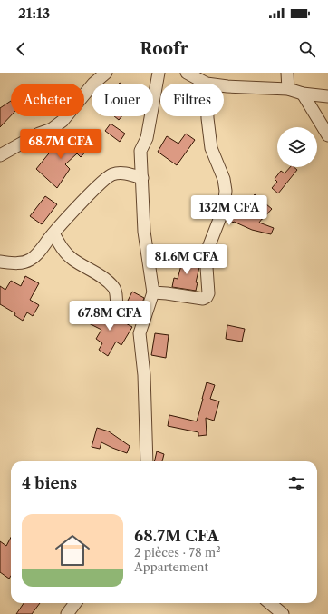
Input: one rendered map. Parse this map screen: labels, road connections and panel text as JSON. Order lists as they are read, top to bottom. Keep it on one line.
{"page":{"status":"21:13","header":"Roofr","chip":["Acheter","Louer","Filtres"],"price":["68.7M CFA","132M CFA","81.6M CFA","67.8M CFA"],"heading":"4 biens","list":[{"name":"68.7M CFA","note":"2 pièces · 78 m² · Appartement"}]}}
